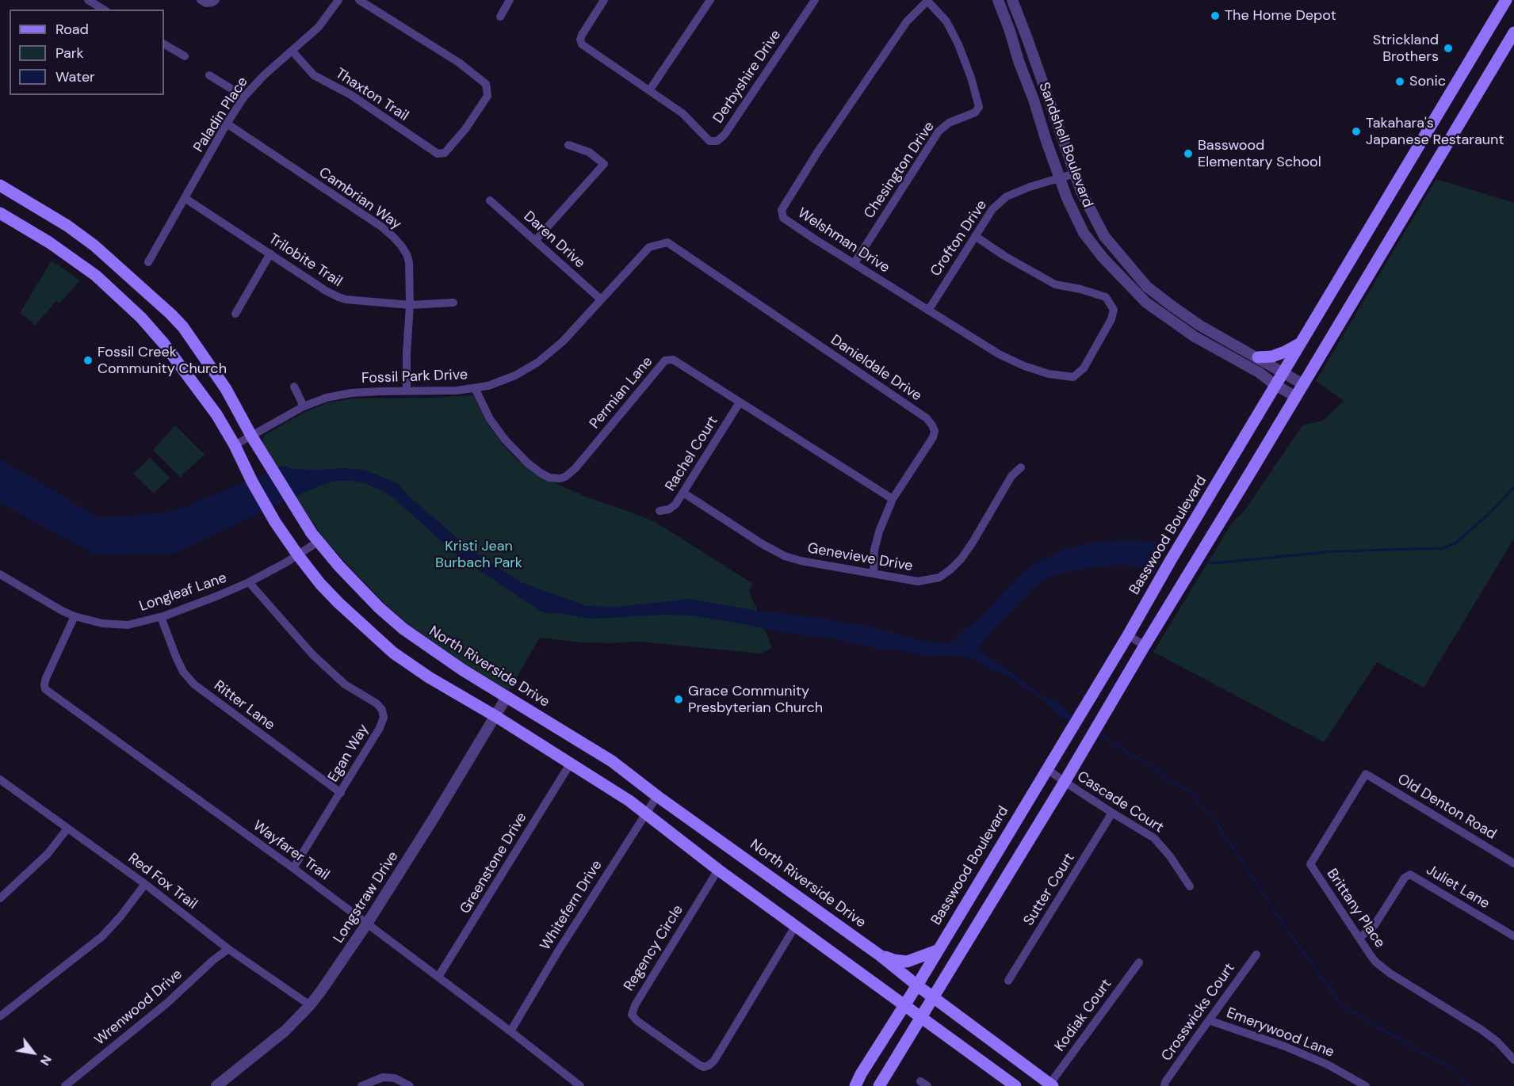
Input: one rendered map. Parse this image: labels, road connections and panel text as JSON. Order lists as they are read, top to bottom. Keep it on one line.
{"streets":{"main road":["Basswood Boulevard","North Riverside Drive"],"street":["Derbyshire Drive","Thaxton Trail","Paladin Place","Sandshell Boulevard","Chesington Drive","Cambrian Way","Crofton Drive","Daren Drive","Welshman Drive","Trilobite Trail","Danieldale Drive","Fossil Park Drive","Permian Lane","Rachel Court","Genevieve Drive","Longleaf Lane","Ritter Lane","Egan Way","Cascade Court","Old Denton Road","Wayfarer Trail","Greenstone Drive","Red Fox Trail","Juliet Lane","Sutter Court","Longstraw Drive","Whitefern Drive","Brittany Place","Regency Circle","Wrenwood Drive","Crosswicks Court","Kodiak Court","Emerywood Lane"]},"crossings":[["Thaxton Trail","Paladin Place"],["Paladin Place","Cambrian Way"],["Paladin Place","Trilobite Trail"],["Sandshell Boulevard","Crofton Drive"],["Sandshell Boulevard","Basswood Boulevard"],["Chesington Drive","Welshman Drive"],["Cambrian Way","Trilobite Trail"],["Cambrian Way","Fossil Park Drive"],["Crofton Drive","Welshman Drive"],["Daren Drive","Fossil Park Drive"],["Danieldale Drive","Fossil Park Drive"],["Danieldale Drive","Permian Lane"],["Danieldale Drive","Genevieve Drive"],["Fossil Park Drive","Permian Lane"],["Fossil Park Drive","North Riverside Drive"],["Permian Lane","Rachel Court"],["Rachel Court","Genevieve Drive"],["Basswood Boulevard","North Riverside Drive"],["Basswood Boulevard","Cascade Court"],["Longleaf Lane","North Riverside Drive"],["Longleaf Lane","Ritter Lane"],["Longleaf Lane","Egan Way"],["Longleaf Lane","Wayfarer Trail"],["North Riverside Drive","Longstraw Drive"],["North Riverside Drive","Whitefern Drive"],["North Riverside Drive","Kodiak Court"],["Ritter Lane","Egan Way"],["Egan Way","Wayfarer Trail"],["Cascade Court","Sutter Court"],["Old Denton Road","Brittany Place"],["Wayfarer Trail","Greenstone Drive"],["Wayfarer Trail","Longstraw Drive"],["Wayfarer Trail","Whitefern Drive"],["Red Fox Trail","Longstraw Drive"],["Red Fox Trail","Wrenwood Drive"],["Juliet Lane","Brittany Place"],["Crosswicks Court","Emerywood Lane"]],"parks":["Kristi Jean Burbach Park"],"places":["The Home Depot","Strickland Brothers","Sonic","Takahara's Japanese Restaraunt","Basswood Elementary School","Fossil Creek Community Church","Grace Community Presbyterian Church"],"legend":["Road","Park","Water"],"north":"bottom right"}
